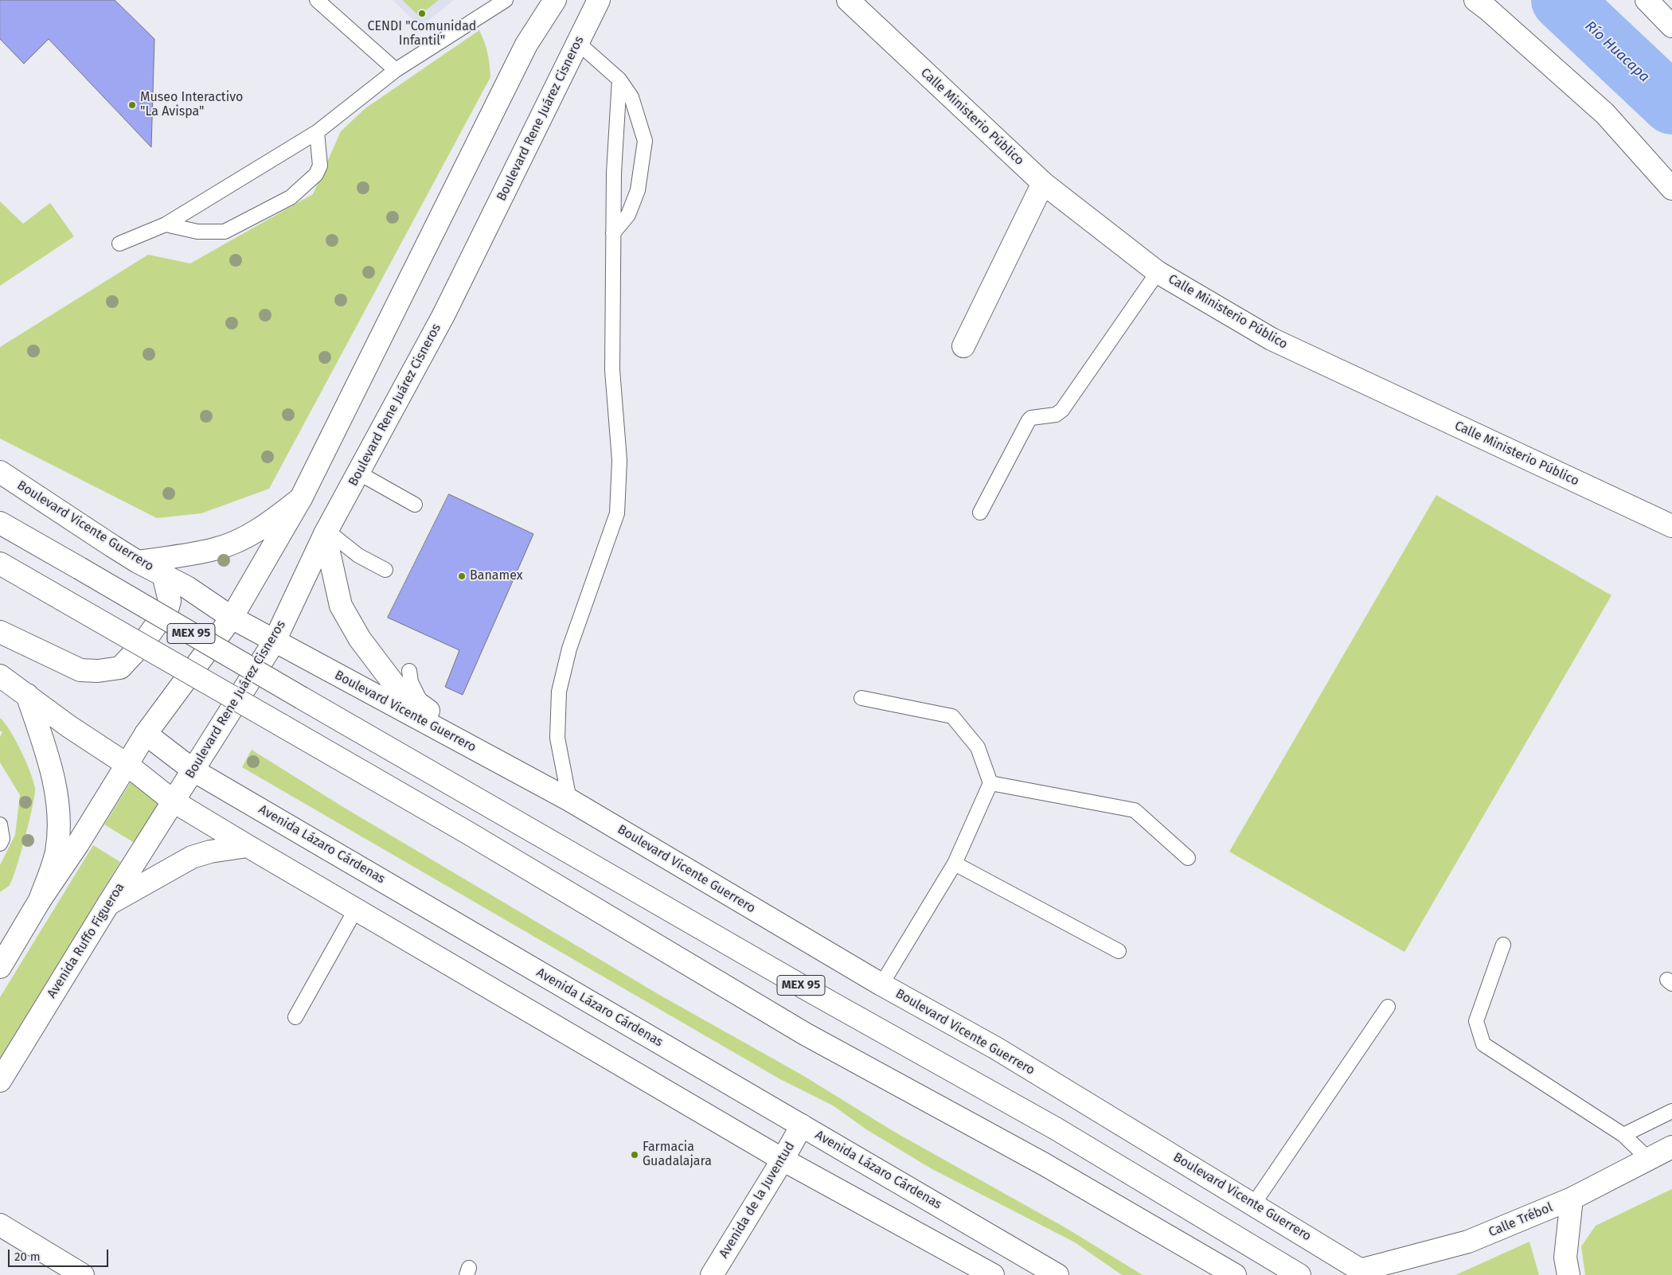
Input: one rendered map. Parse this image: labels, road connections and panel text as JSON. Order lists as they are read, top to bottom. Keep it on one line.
{"streets":{"main road":["Calle Ministerio Público","Boulevard Rene Juárez Cisneros","Boulevard Vicente Guerrero","MEX 95","Avenida Lázaro Cárdenas","Avenida Ruffo Figueroa","Avenida de la Juventud","Calle Trébol"]},"crossings":[["Boulevard Rene Juárez Cisneros","Boulevard Vicente Guerrero"],["Boulevard Rene Juárez Cisneros","Avenida Lázaro Cárdenas"],["Boulevard Rene Juárez Cisneros","Avenida Ruffo Figueroa"],["Boulevard Vicente Guerrero","Calle Trébol"],["Avenida Lázaro Cárdenas","Avenida de la Juventud"]],"water":["Río Huacapa"],"places":["CENDI \"Comunidad Infantil\"","Museo Interactivo \"La Avispa\"","Banamex","Farmacia Guadalajara"],"scale_bar":"20 m"}
